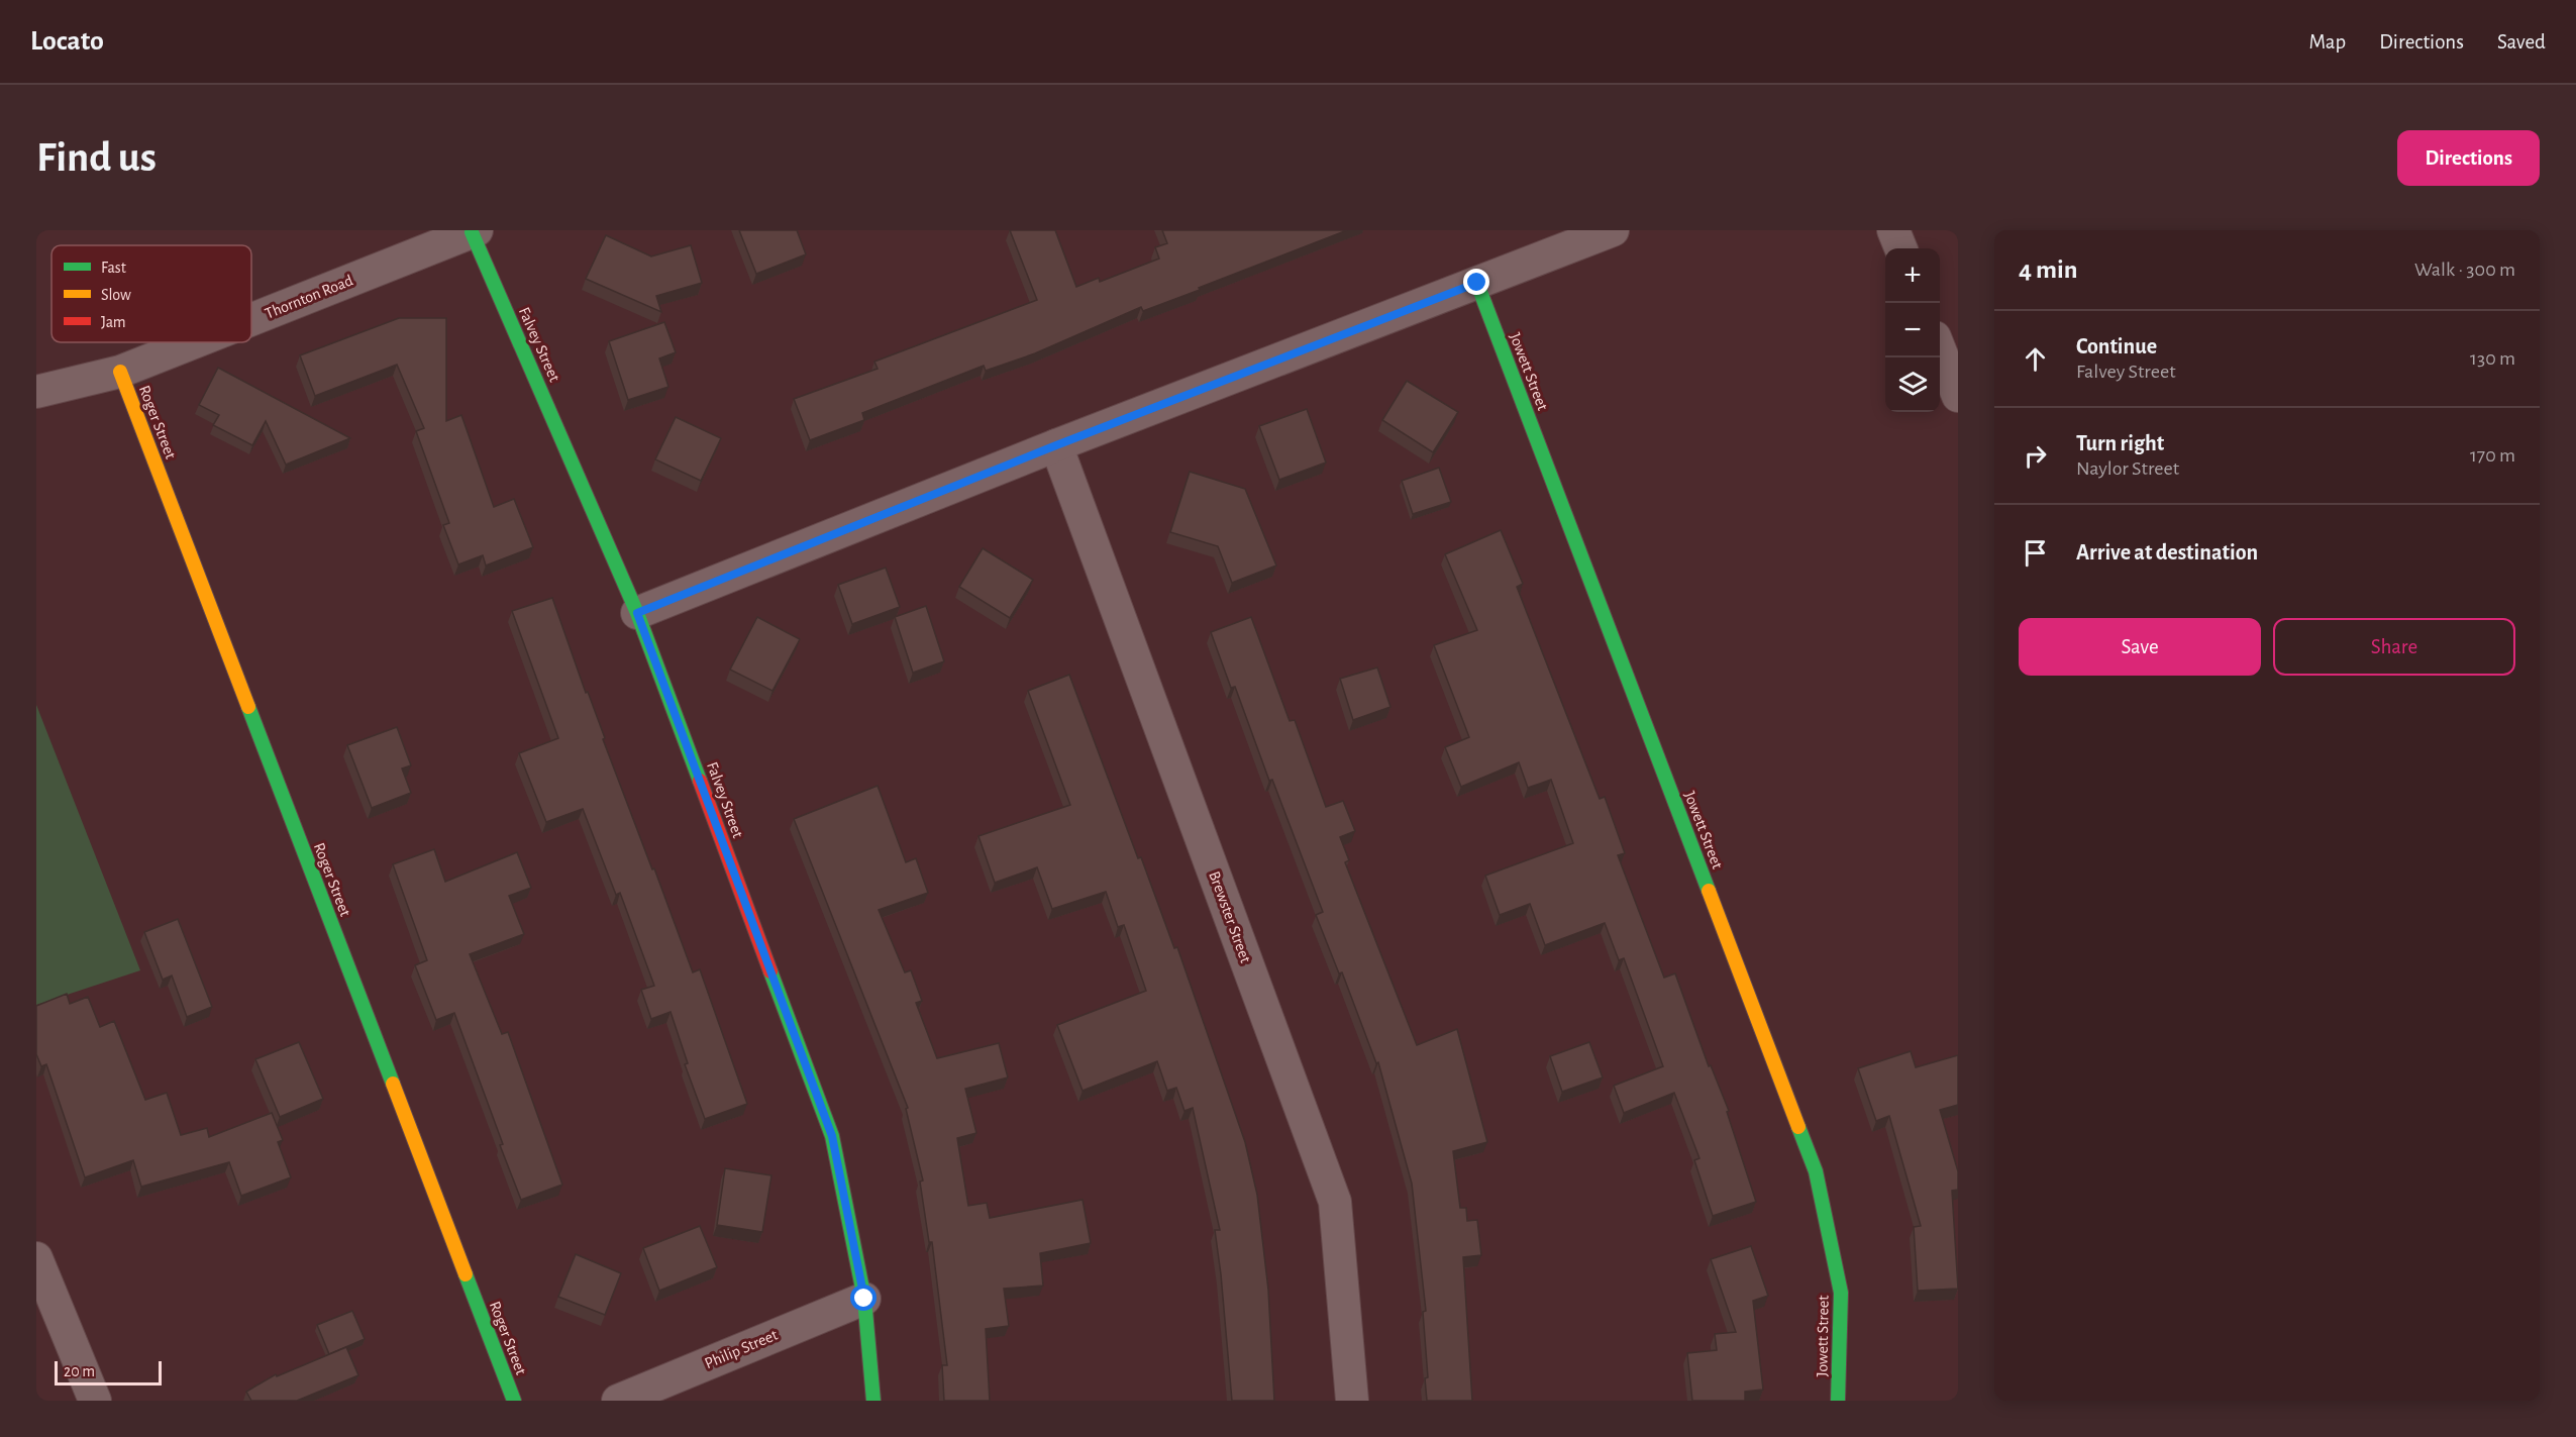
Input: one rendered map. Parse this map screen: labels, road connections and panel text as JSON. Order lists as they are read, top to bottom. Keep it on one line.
{"streets":{"street":["Thornton Road","Falvey Street","Jowett Street","Roger Street","Brewster Street","Philip Street"]},"crossings":[["Thornton Road","Falvey Street"],["Thornton Road","Roger Street"],["Falvey Street","Philip Street"]],"legend":["Fast","Slow","Jam"],"scale_bar":"20 m","page":{"header":"Locato","nav":["Map","Directions","Saved"],"buttons":["Directions",["Save","Share"]],"title":"Find us","heading":["4 min","Walk · 300 m"],"map_buttons":["+","−"],"list":[["Continue","Falvey Street","130 m"],["Turn right","Naylor Street","170 m"],"Arrive at destination"],"scale":"20 m"}}
